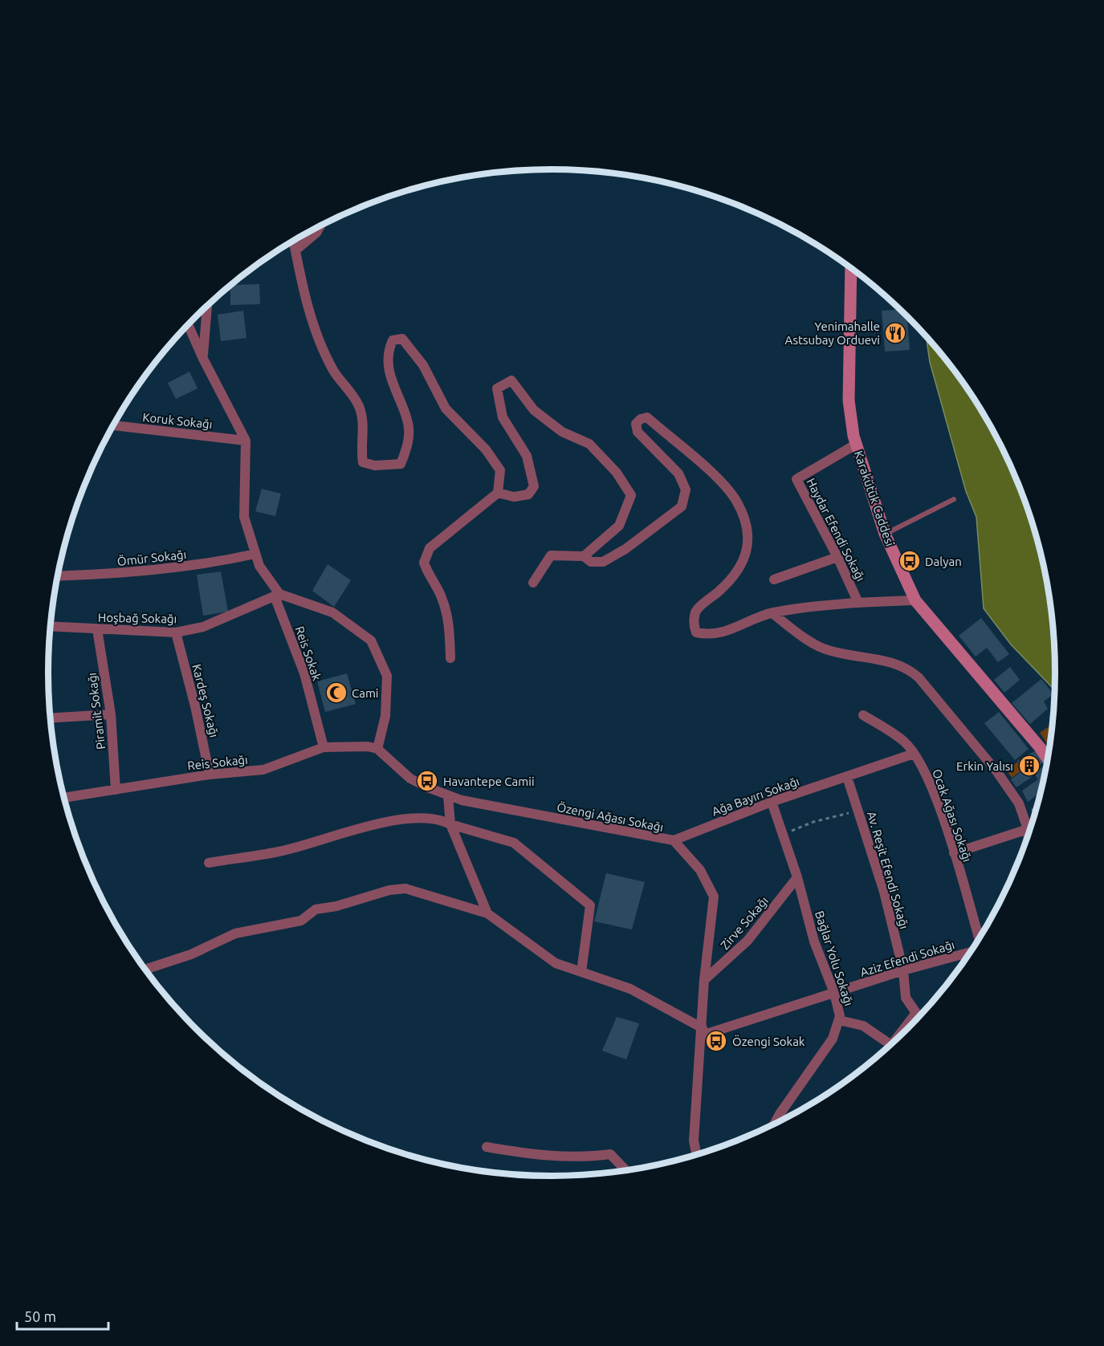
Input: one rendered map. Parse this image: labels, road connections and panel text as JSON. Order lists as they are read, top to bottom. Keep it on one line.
{"streets":{"main road":["Karakütük Caddesi"],"street":["Koruk Sokağı","Haydar Efendi Sokağı","Ömür Sokağı","Hoşbağ Sokağı","Reis Sokak","Kardeş Sokağı","Piramit Sokağı","Reis Sokağı","Ağa Bayırı Sokağı","Ocak Ağası Sokağı","Özengi Ağası Sokağı","Av. Reşit Efendi Sokağı","Zirve Sokağı","Bağlar Yolu Sokağı","Aziz Efendi Sokağı"]},"crossings":[["Koruk Sokağı","Reis Sokak"],["Karakütük Caddesi","Haydar Efendi Sokağı"],["Ömür Sokağı","Reis Sokak"],["Hoşbağ Sokağı","Reis Sokak"],["Hoşbağ Sokağı","Kardeş Sokağı"],["Hoşbağ Sokağı","Piramit Sokağı"],["Reis Sokak","Reis Sokağı"],["Kardeş Sokağı","Reis Sokağı"],["Piramit Sokağı","Reis Sokağı"],["Reis Sokağı","Özengi Ağası Sokağı"],["Ağa Bayırı Sokağı","Ocak Ağası Sokağı"],["Ağa Bayırı Sokağı","Özengi Ağası Sokağı"],["Ağa Bayırı Sokağı","Av. Reşit Efendi Sokağı"],["Ağa Bayırı Sokağı","Bağlar Yolu Sokağı"],["Özengi Ağası Sokağı","Zirve Sokağı"],["Özengi Ağası Sokağı","Aziz Efendi Sokağı"],["Av. Reşit Efendi Sokağı","Aziz Efendi Sokağı"],["Zirve Sokağı","Bağlar Yolu Sokağı"],["Bağlar Yolu Sokağı","Aziz Efendi Sokağı"]],"places":{"restaurant":["Yenimahalle Astsubay Orduevi"],"bus stop":["Dalyan","Havantepe Camii","Özengi Sokak"],"mosque":["Cami"],"building":["Erkin Yalısı"]},"scale_bar":"50 m"}
